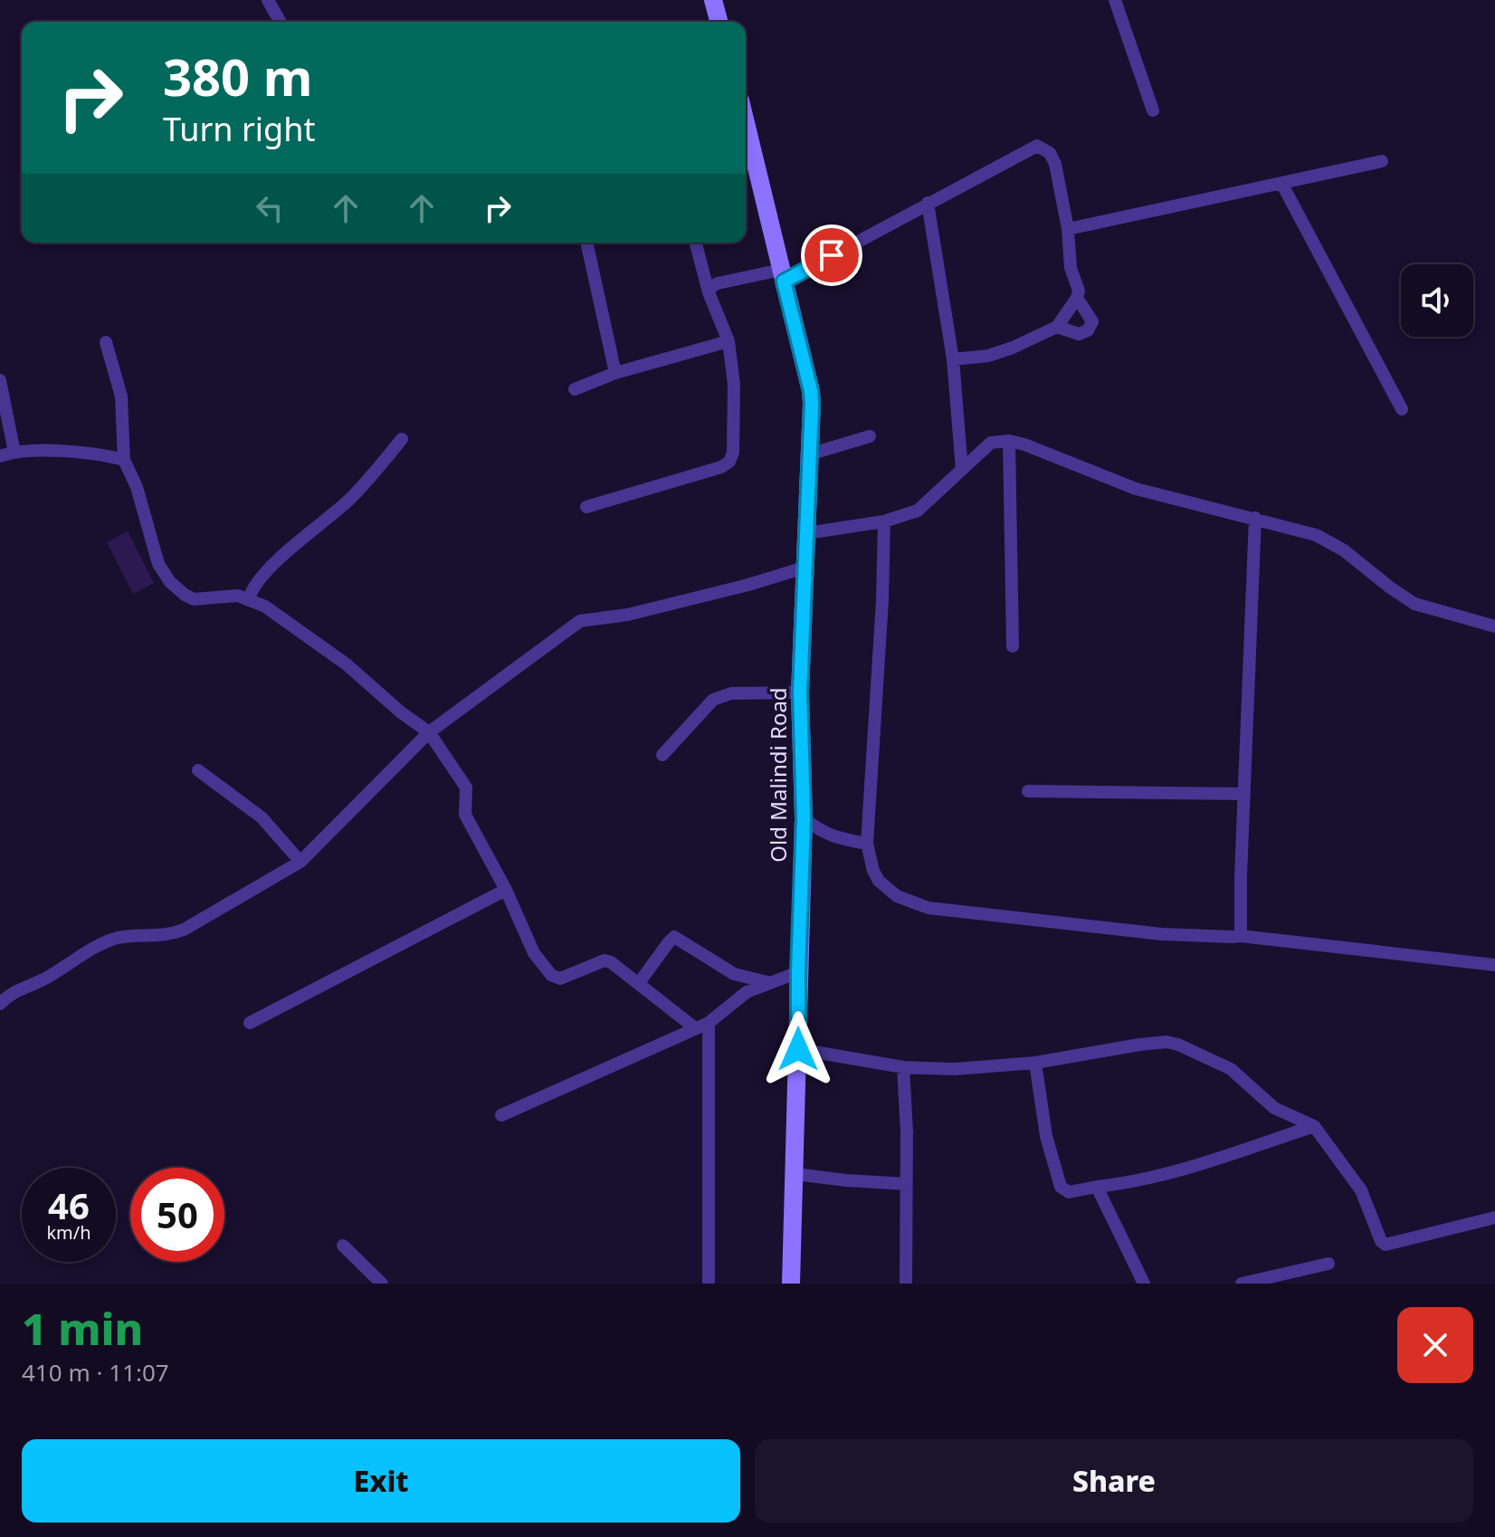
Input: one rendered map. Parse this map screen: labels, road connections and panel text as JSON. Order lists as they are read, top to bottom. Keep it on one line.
{"streets":{"main road":["Old Malindi Road"]},"page":{"turn":["380 m","Turn right"],"speed":"46 km/h","limit":"50","heading":["1 min","410 m · 11:07"],"buttons":["Exit","Share"]}}
